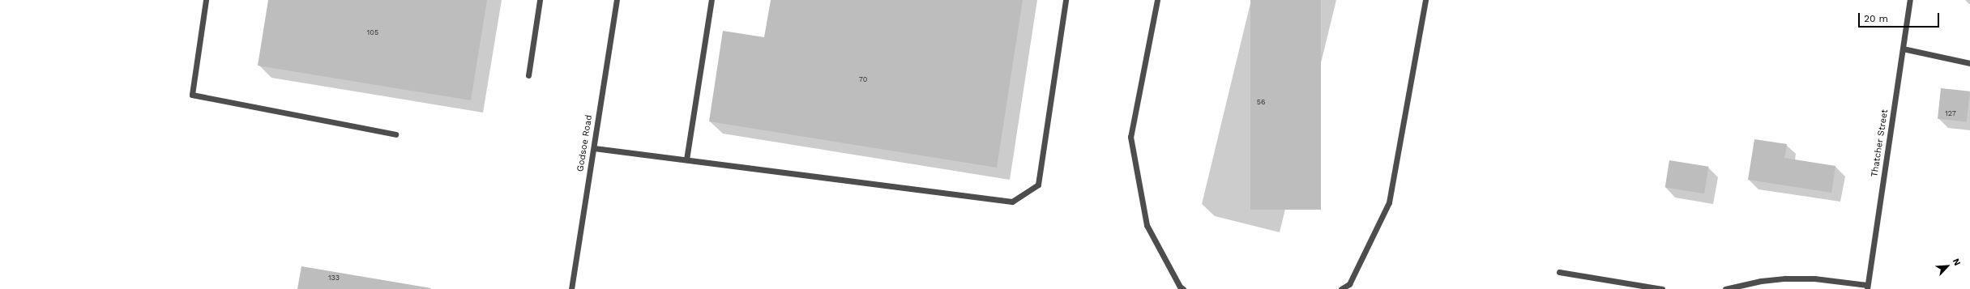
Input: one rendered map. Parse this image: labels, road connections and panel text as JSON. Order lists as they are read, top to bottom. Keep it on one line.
{"streets":{"street":["Godsoe Road","Thatcher Street"]},"house_numbers":["105","70","56","127","133"],"scale_bar":"20 m","north":"top right"}
